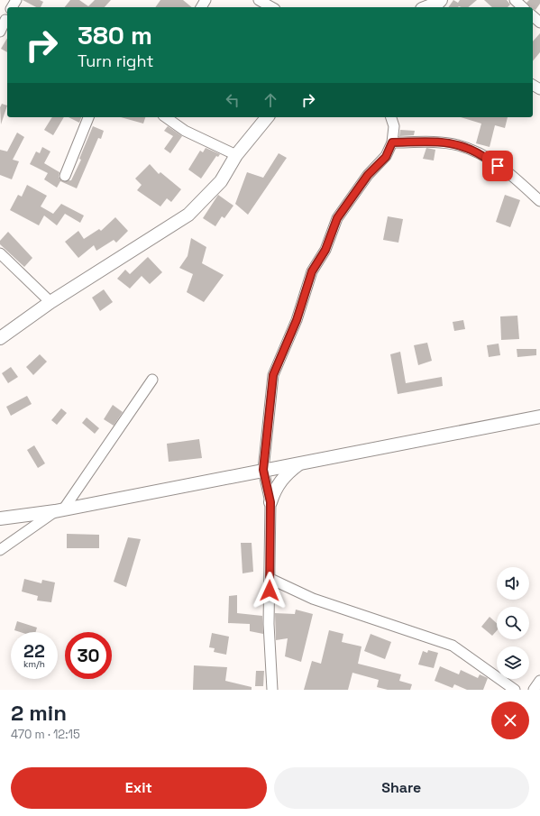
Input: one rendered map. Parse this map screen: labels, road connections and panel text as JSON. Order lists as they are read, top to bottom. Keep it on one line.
{"page":{"turn":["380 m","Turn right"],"speed":"22 km/h","limit":"30","heading":["2 min","470 m · 12:15"],"buttons":["Exit","Share"]}}
